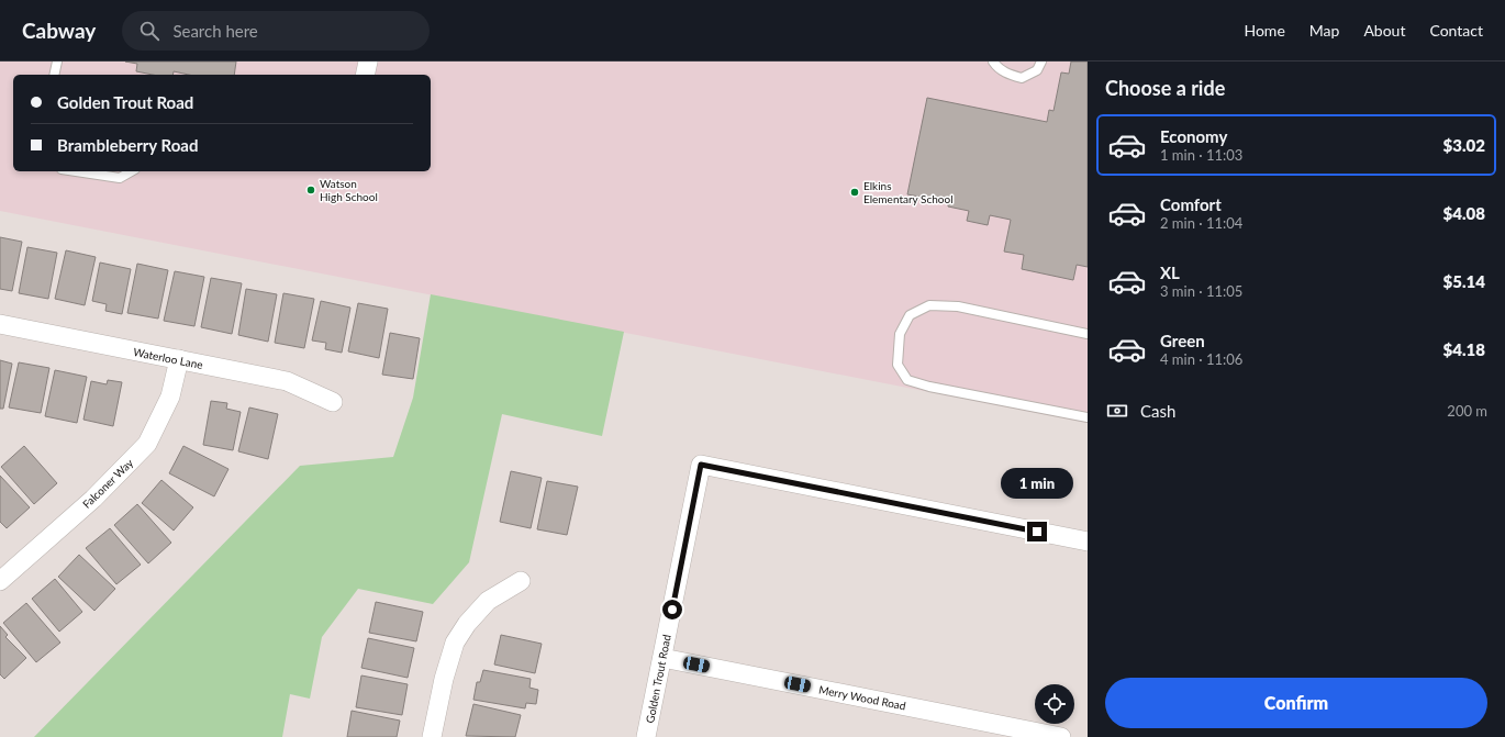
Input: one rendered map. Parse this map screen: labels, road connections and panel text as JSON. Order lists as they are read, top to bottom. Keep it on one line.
{"streets":{"street":["Waterloo Lane","Falconer Way","Golden Trout Road","Merry Wood Road"]},"crossings":[["Waterloo Lane","Falconer Way"],["Golden Trout Road","Merry Wood Road"]],"places":["Watson High School","Elkins Elementary School"],"page":{"header":"Cabway","search":"Search here","nav":["Home","Map","About","Contact"],"heading":"Choose a ride","banner":["Golden Trout Road","Brambleberry Road"],"list":[{"name":"Economy","note":"1 min · 11:03","value":"$3.02"},{"name":"Comfort","note":"2 min · 11:04","value":"$4.08"},{"name":"XL","note":"3 min · 11:05","value":"$5.14"},{"name":"Green","note":"4 min · 11:06","value":"$4.18"}],"pay":["Cash","200 m"],"bubble":"1 min","buttons":"Confirm"}}
